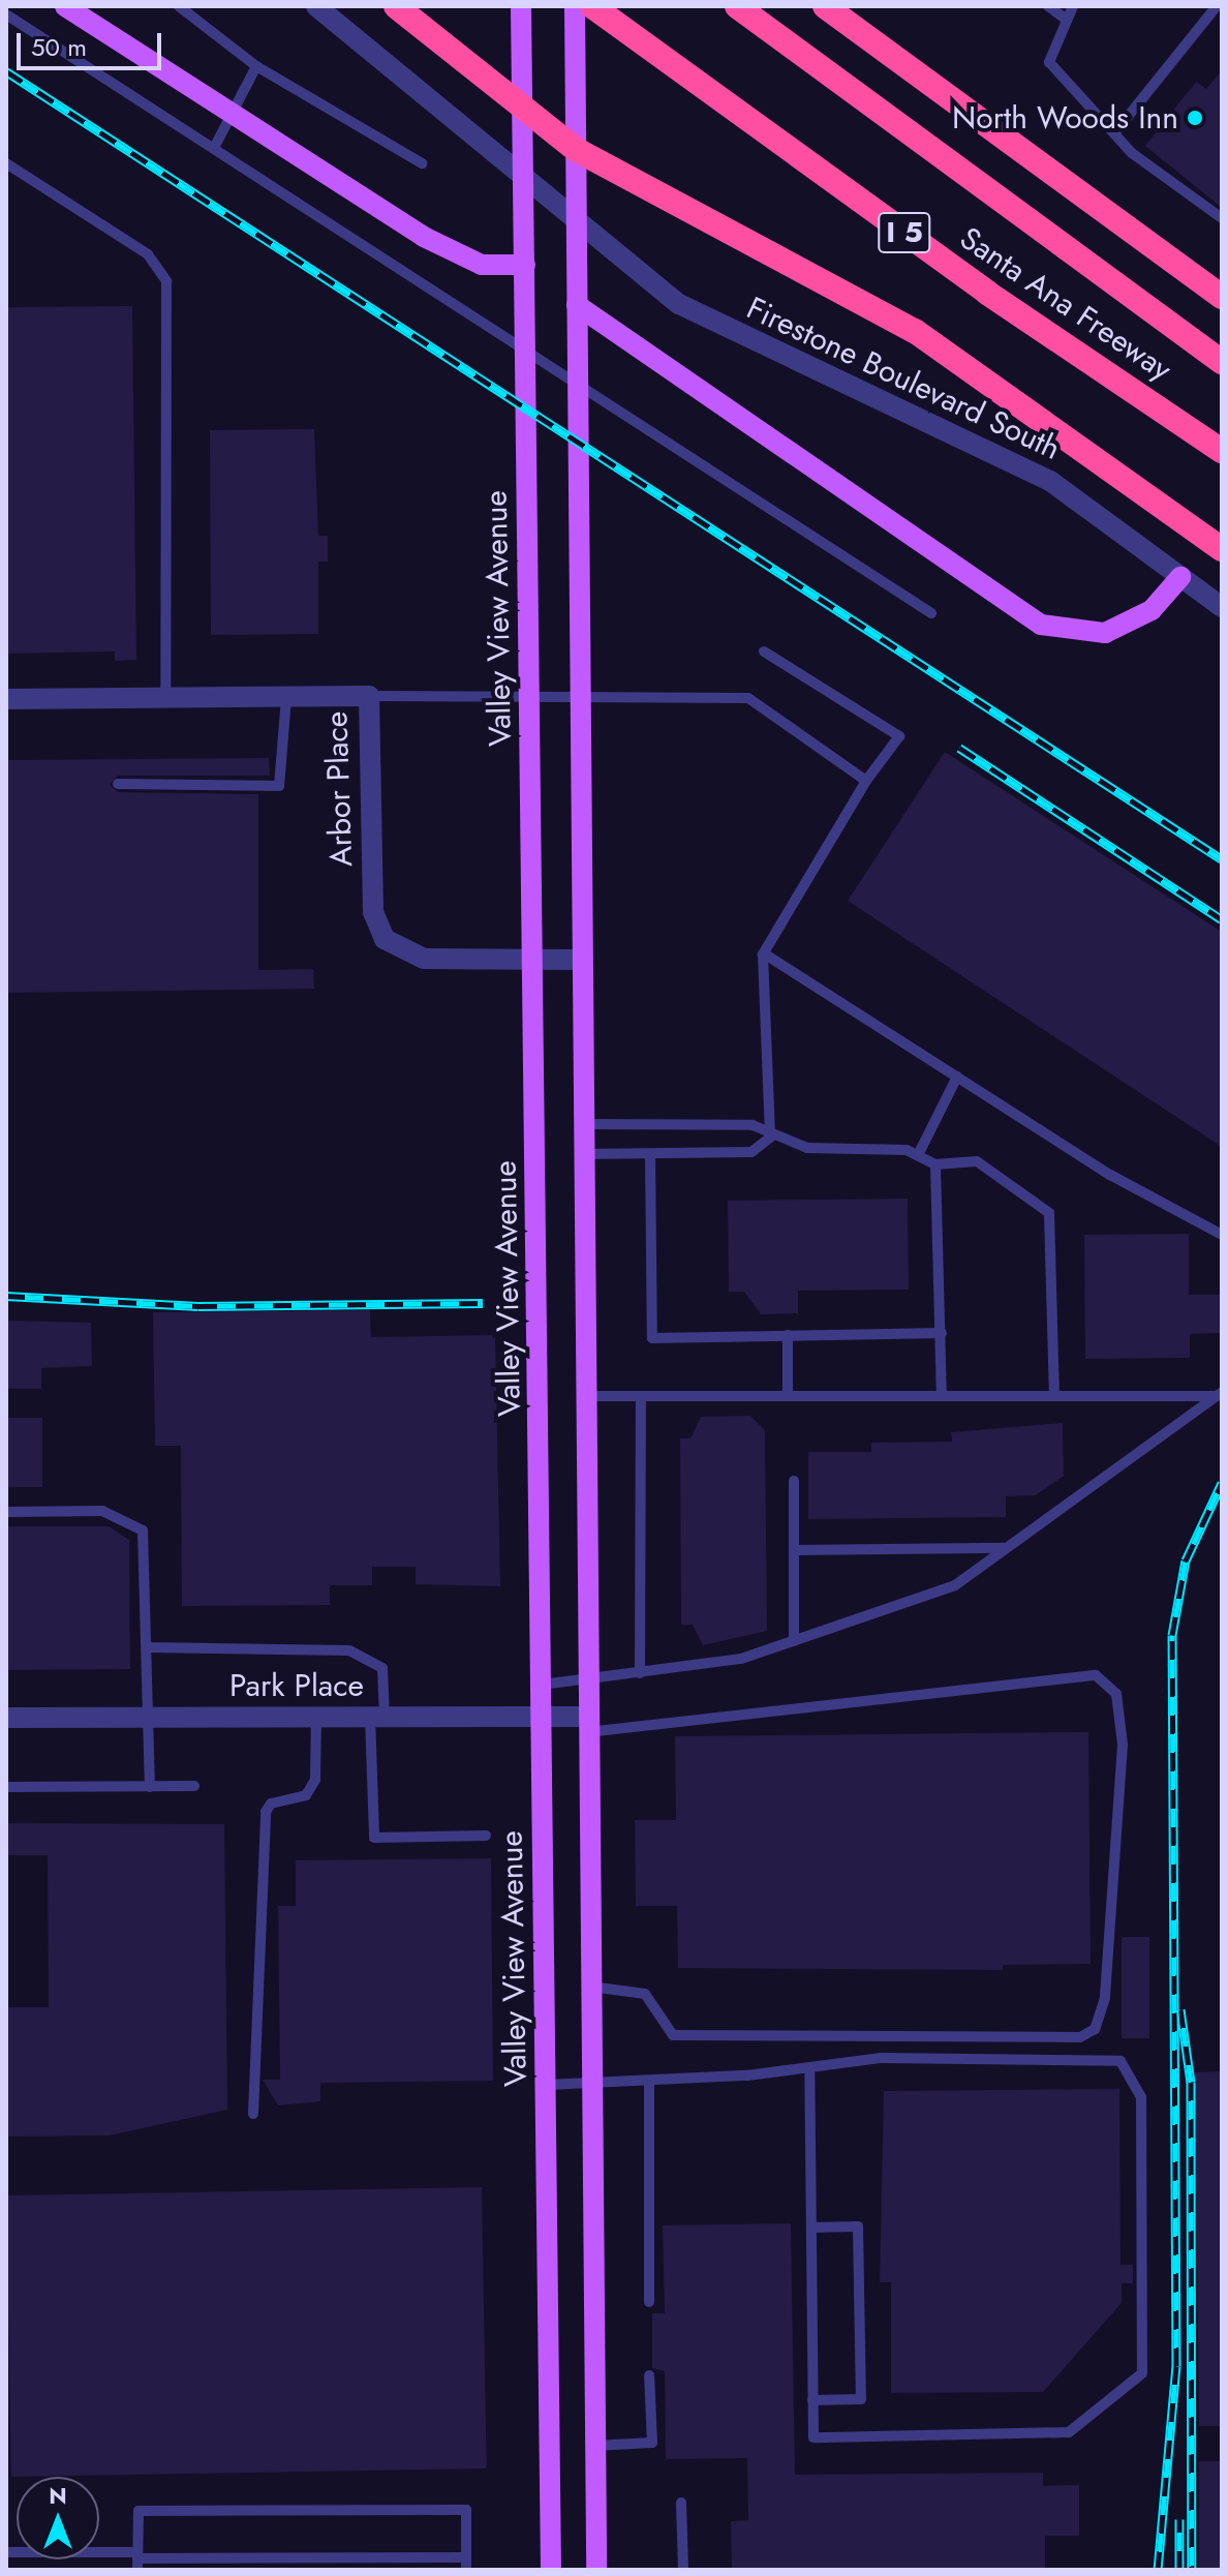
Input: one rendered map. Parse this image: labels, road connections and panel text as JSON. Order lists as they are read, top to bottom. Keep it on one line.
{"streets":{"highway":["I 5","Santa Ana Freeway"],"main road":["Valley View Avenue"],"street":["Firestone Boulevard South","Arbor Place","Park Place"]},"crossings":[["Valley View Avenue","Arbor Place"],["Valley View Avenue","Park Place"]],"places":["North Woods Inn"],"scale_bar":"50 m","north":"top"}
